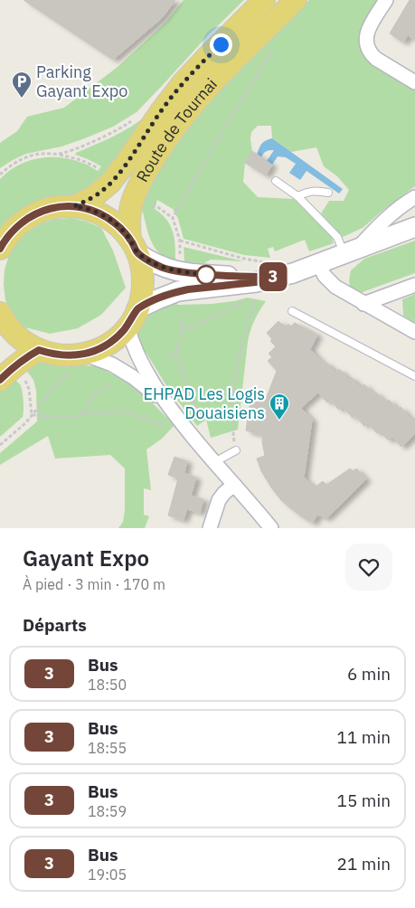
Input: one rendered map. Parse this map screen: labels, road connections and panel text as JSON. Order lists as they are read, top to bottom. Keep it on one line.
{"streets":{"main road":["Route de Tournai"]},"places":{"parking":["Parking Gayant Expo"],"building":["EHPAD Les Logis Douaisiens"]},"lines":["bus line 3"],"page":{"on_map":"3","heading":[["Gayant Expo","À pied · 3 min · 170 m"],"Départs"],"list":[{"mark":"3","name":"Bus","note":"18:50","value":"6 min"},{"mark":"3","name":"Bus","note":"18:55","value":"11 min"},{"mark":"3","name":"Bus","note":"18:59","value":"15 min"},{"mark":"3","name":"Bus","note":"19:05","value":"21 min"}]}}
